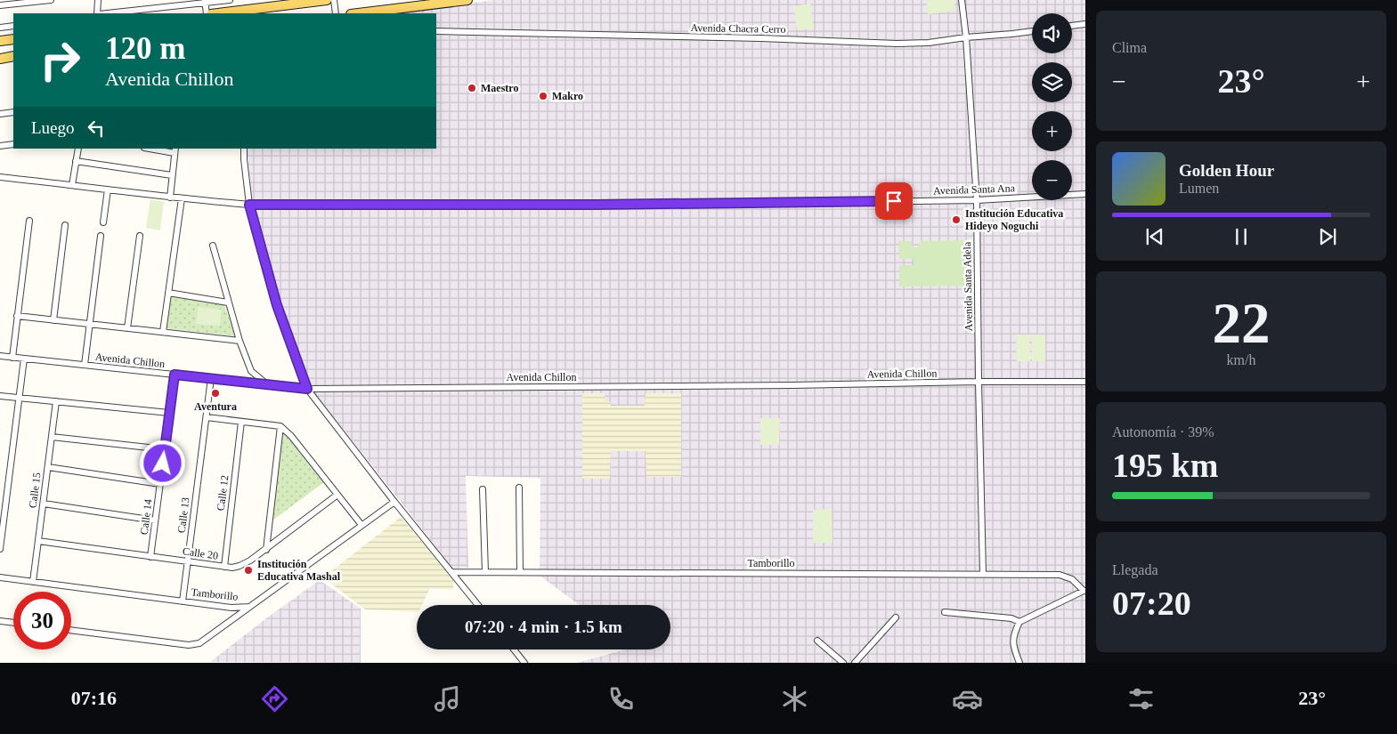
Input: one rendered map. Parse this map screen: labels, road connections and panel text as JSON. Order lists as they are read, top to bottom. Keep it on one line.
{"streets":{"street":["Avenida Chacra Cerro","Avenida Santa Ana","Avenida Santa Adela","Avenida Chillon","Calle 15","Calle 12","Calle 13","Calle 14","Calle 20","Tamborillo"]},"crossings":[["Avenida Chacra Cerro","Avenida Santa Adela"],["Avenida Santa Ana","Avenida Santa Adela"],["Avenida Santa Adela","Avenida Chillon"],["Avenida Santa Adela","Tamborillo"],["Avenida Chillon","Calle 13"],["Avenida Chillon","Calle 14"],["Calle 15","Calle 20"],["Calle 15","Tamborillo"],["Calle 12","Calle 20"],["Calle 13","Calle 20"],["Calle 13","Tamborillo"],["Calle 14","Calle 20"]],"places":["Maestro","Makro","Institución Educativa Hideyo Noguchi","Aventura","Institución Educativa Mashal"],"page":{"tile":["Clima",["22","km/h"],["Autonomía · 39%","195 km"],["Llegada","07:20"]],"map_buttons":["+","−"],"turn":["120 m","Avenida Chillon"],"heat":["−","23°","+"],"then":"Luego","song":["Golden Hour","Lumen"],"limit":"30","trip":"07:20 · 4 min · 1.5 km","tabs":["07:16","23°"]}}
